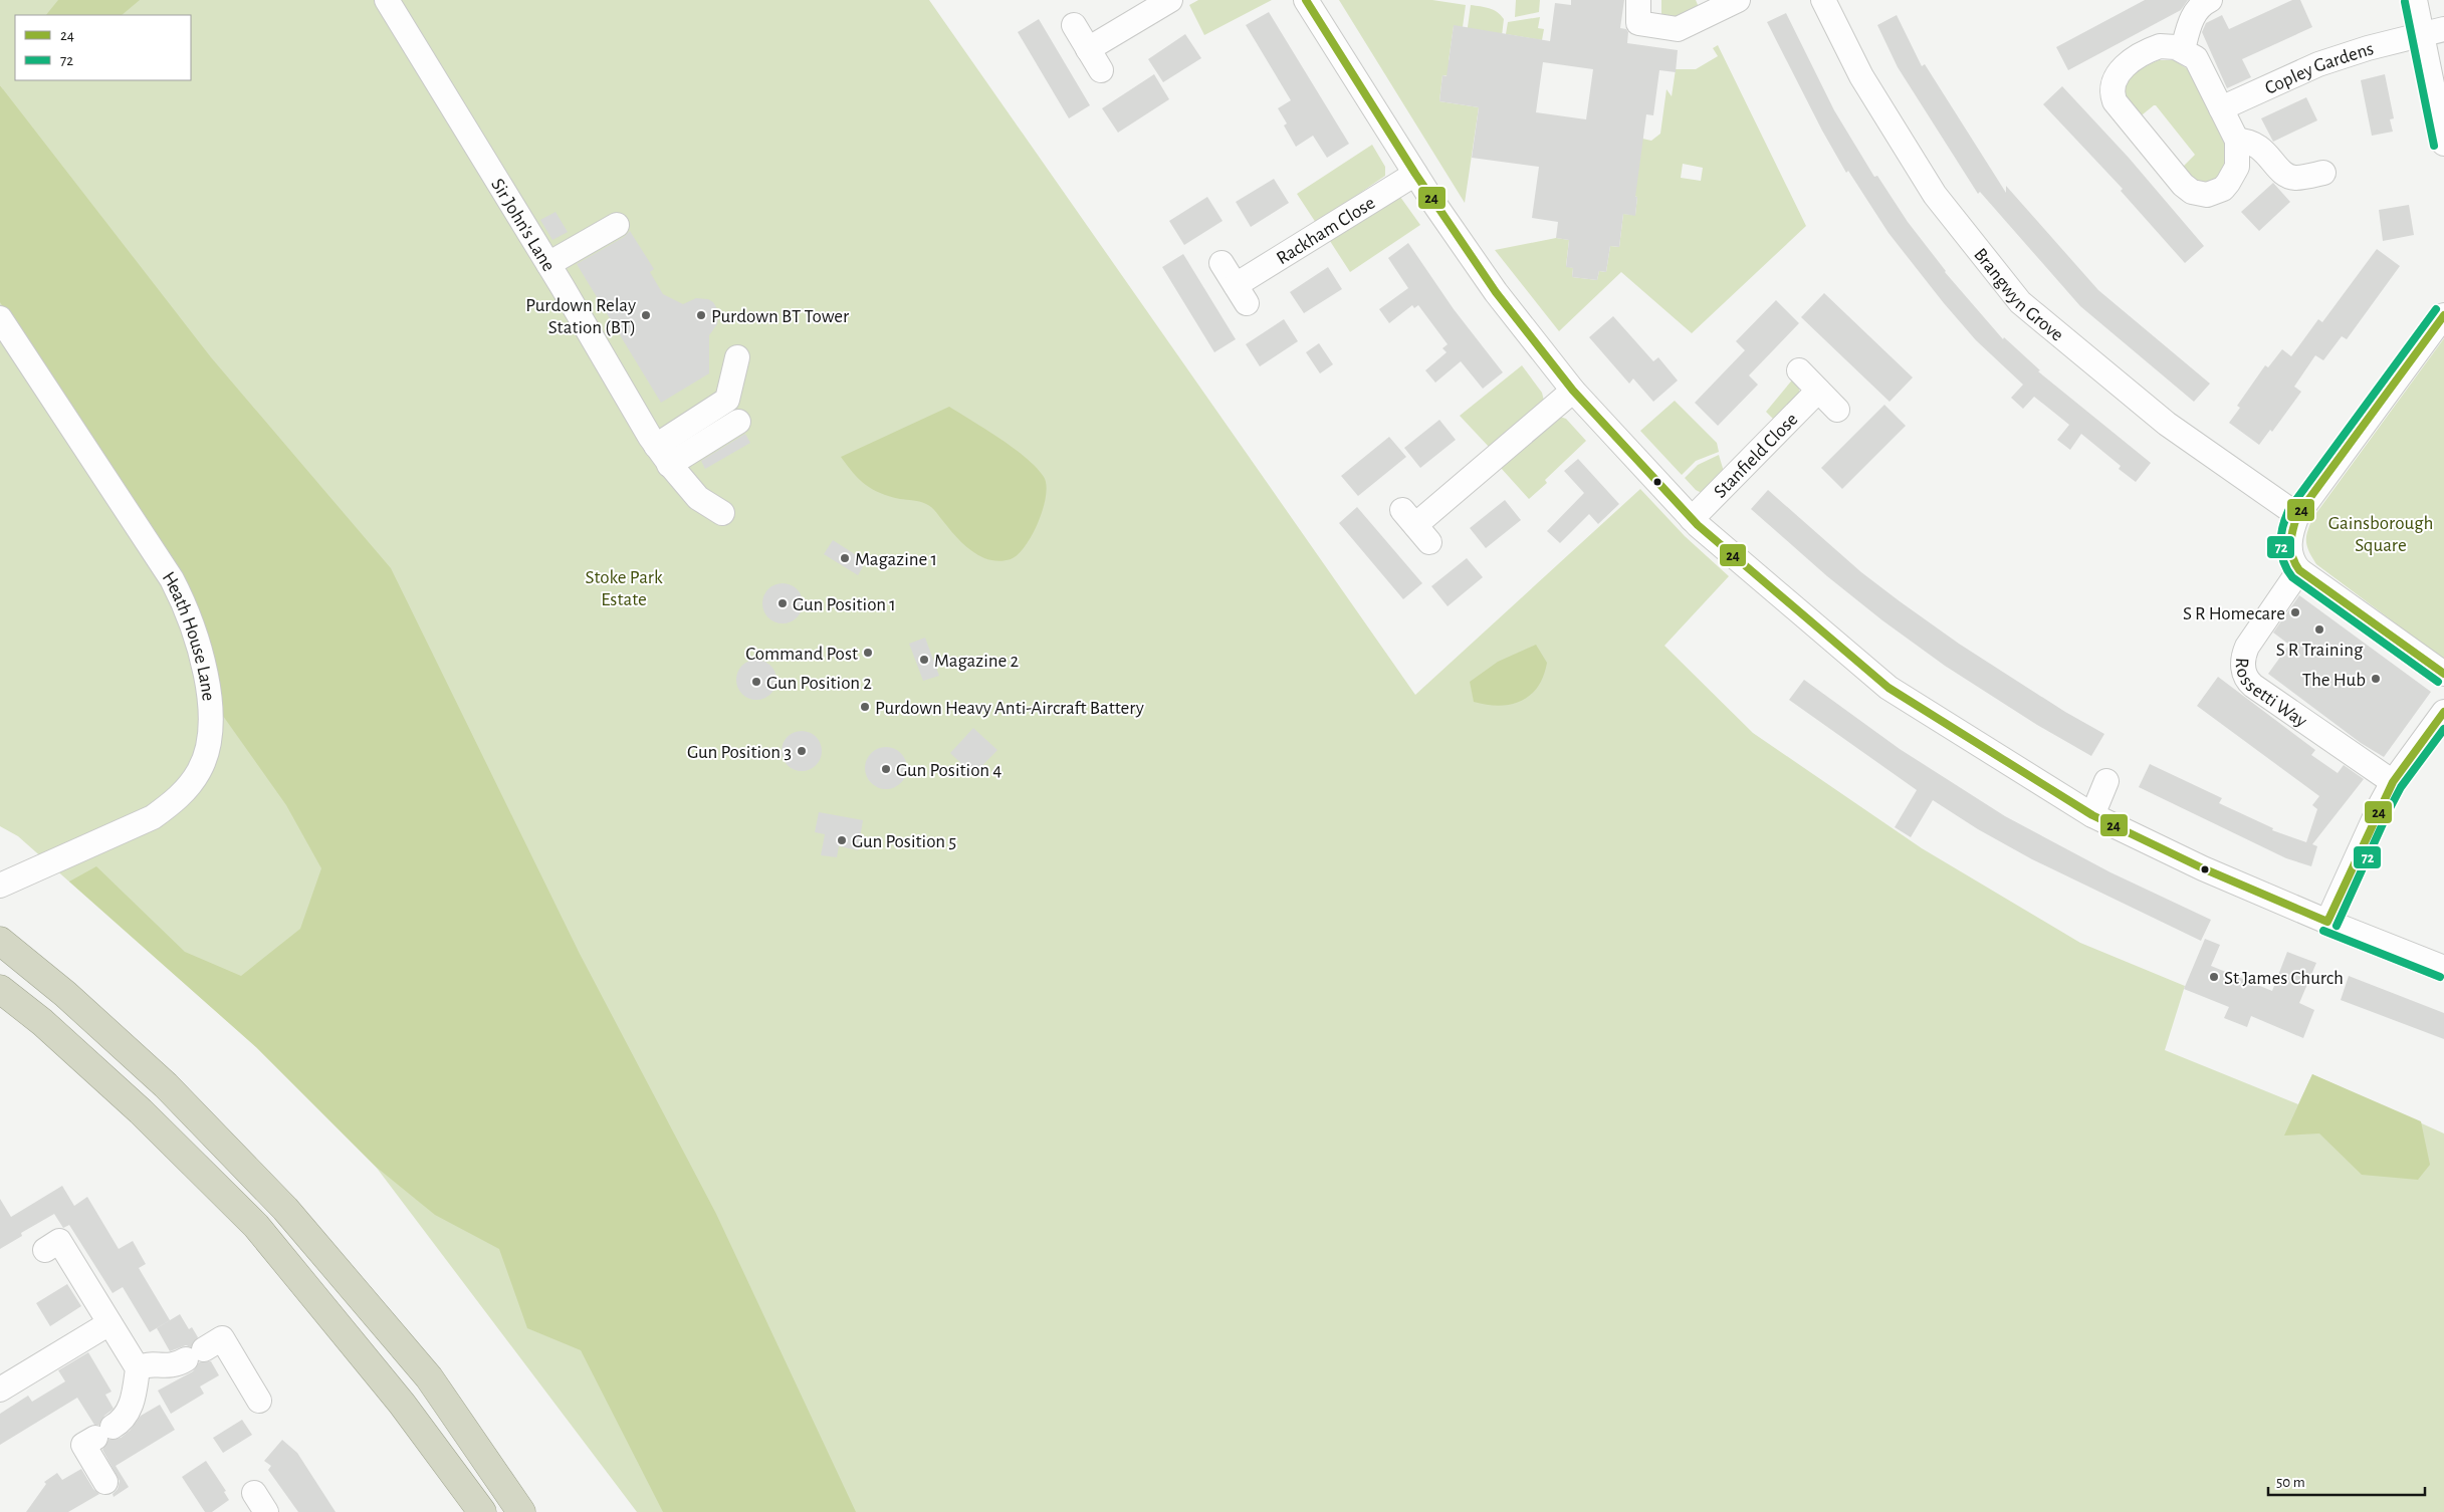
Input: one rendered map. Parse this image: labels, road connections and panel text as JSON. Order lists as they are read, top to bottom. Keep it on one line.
{"streets":{"street":["Copley Gardens","Sir John's Lane","Rackham Close","Brangwyn Grove","Stanfield Close","Heath House Lane","Rossetti Way"]},"parks":["Gainsborough Square","Stoke Park Estate"],"places":["Purdown Relay Station (BT)","Purdown BT Tower","Magazine 1","Gun Position 1","S R Homecare","S R Training","Command Post","Magazine 2","The Hub","Gun Position 2","Purdown Heavy Anti-Aircraft Battery","Gun Position 3","Gun Position 4","Gun Position 5","St James Church"],"lines":["transit line 24","transit line 72"],"legend":["24","72"],"scale_bar":"50 m"}
